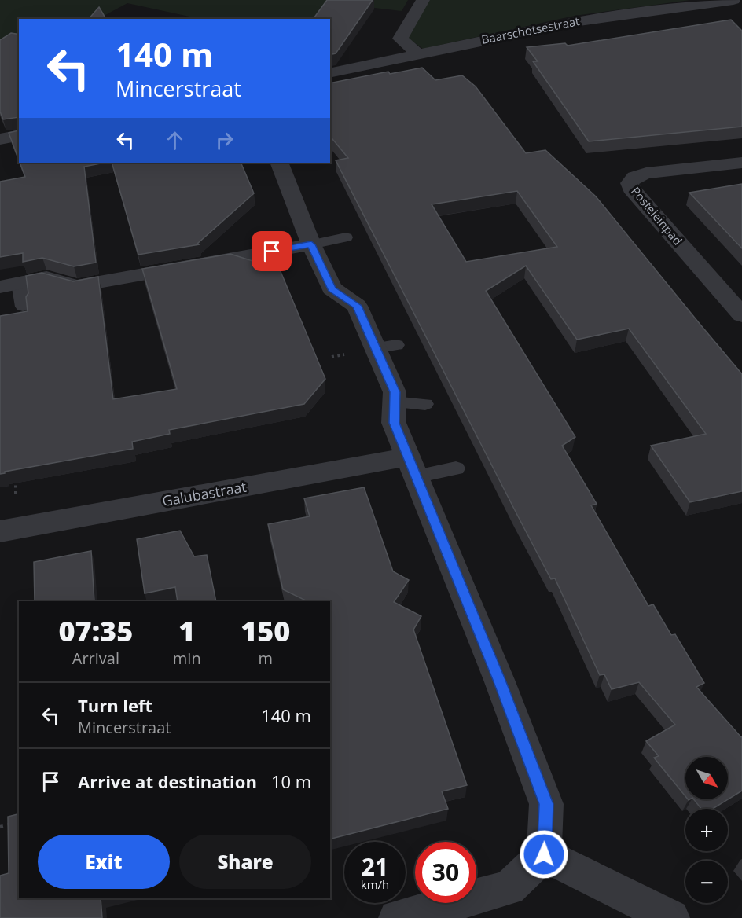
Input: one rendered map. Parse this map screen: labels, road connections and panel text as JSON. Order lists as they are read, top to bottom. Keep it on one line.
{"streets":{"street":["Baarschotsestraat","Posteleinpad","Galubastraat"]},"north":"bottom right","page":{"turn":["140 m","Mincerstraat"],"eta":["07:35","Arrival","1","min","150","m"],"list":[{"name":"Turn left","note":"Mincerstraat","value":"140 m"},{"name":"Arrive at destination","value":"10 m"}],"map_buttons":["+","−"],"buttons":["Exit","Share"],"speed":"21 km/h","limit":"30"}}
